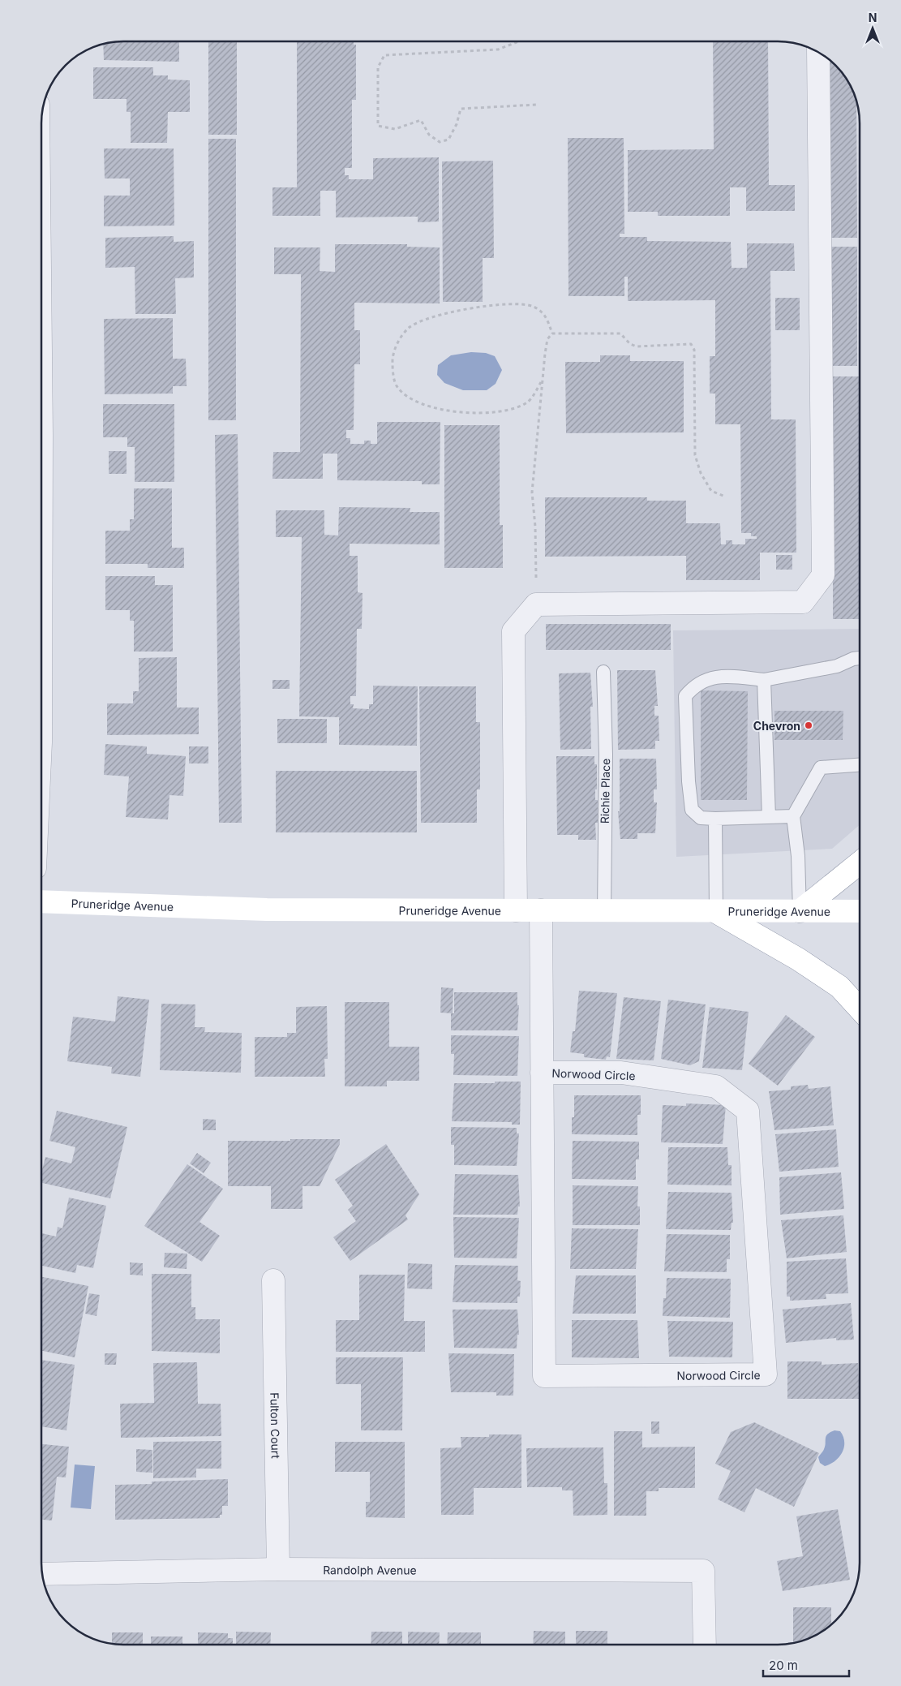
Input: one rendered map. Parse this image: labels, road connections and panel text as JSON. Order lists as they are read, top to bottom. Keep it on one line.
{"streets":{"main road":["Pruneridge Avenue"],"street":["Norwood Circle","Fulton Court","Randolph Avenue"],"lane":["Richie Place"]},"crossings":[["Richie Place","Pruneridge Avenue"],["Pruneridge Avenue","Norwood Circle"],["Fulton Court","Randolph Avenue"]],"places":["Chevron"],"scale_bar":"20 m","north":"top"}
